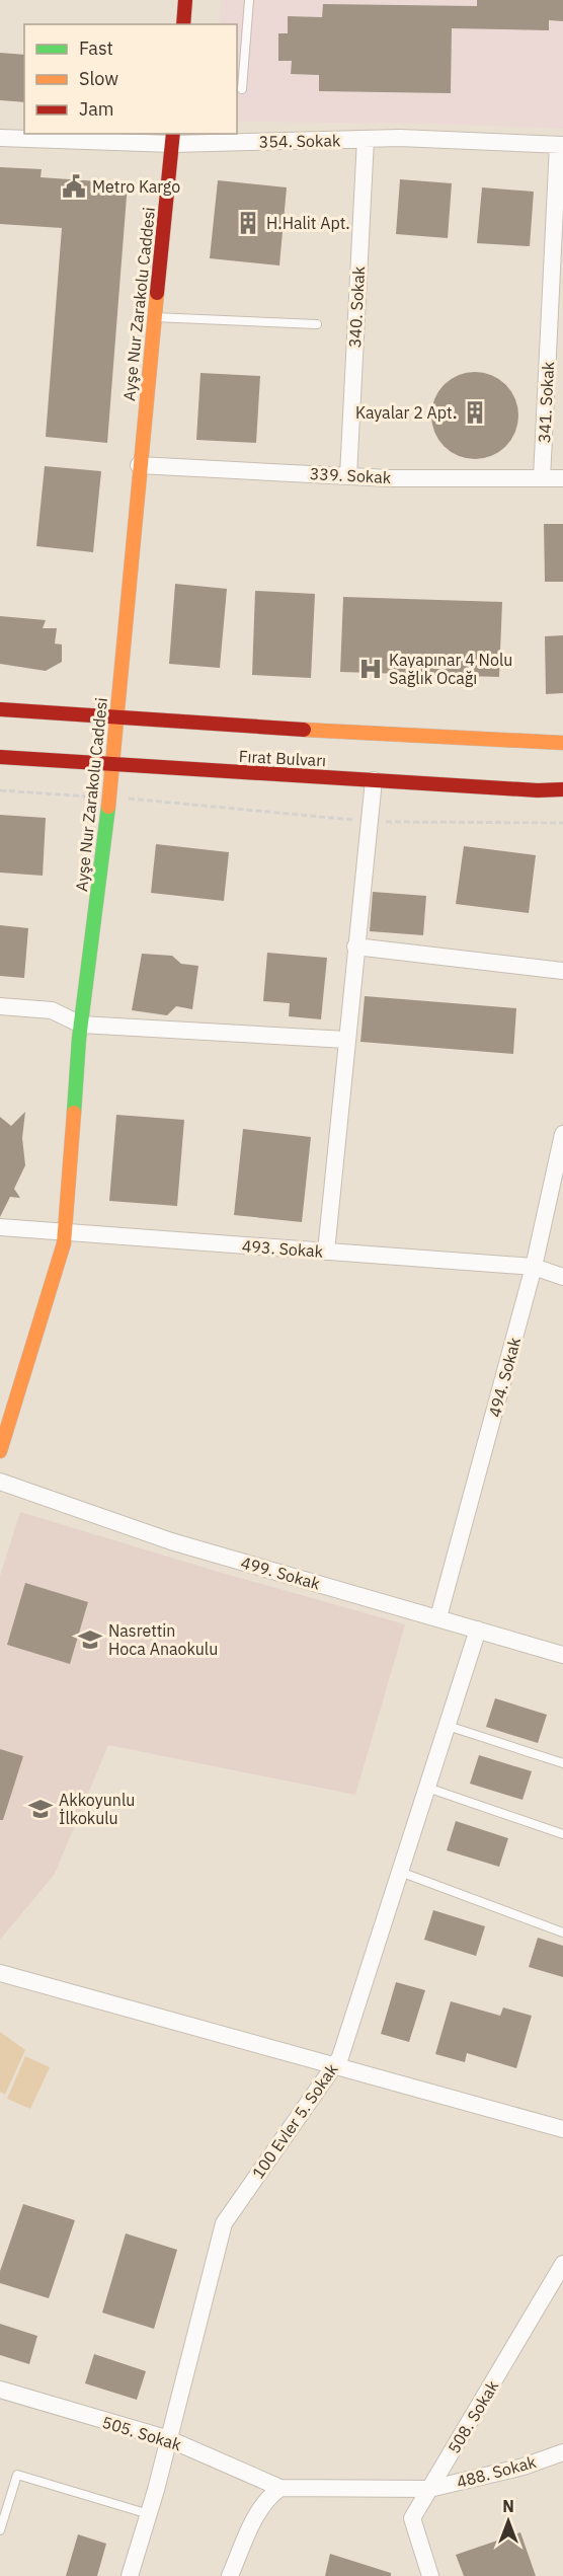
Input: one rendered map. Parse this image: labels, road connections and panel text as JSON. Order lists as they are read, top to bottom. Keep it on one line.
{"streets":{"street":["354. Sokak","Ayşe Nur Zarakolu Caddesi","340. Sokak","341. Sokak","339. Sokak","Fırat Bulvarı","493. Sokak","494. Sokak","499. Sokak","100 Evler 5. Sokak","508. Sokak","505. Sokak","488. Sokak"]},"crossings":[["354. Sokak","Ayşe Nur Zarakolu Caddesi"],["354. Sokak","340. Sokak"],["354. Sokak","341. Sokak"],["Ayşe Nur Zarakolu Caddesi","339. Sokak"],["Ayşe Nur Zarakolu Caddesi","Fırat Bulvarı"],["Ayşe Nur Zarakolu Caddesi","493. Sokak"],["340. Sokak","339. Sokak"],["341. Sokak","339. Sokak"],["493. Sokak","494. Sokak"],["494. Sokak","499. Sokak"],["499. Sokak","100 Evler 5. Sokak"],["100 Evler 5. Sokak","505. Sokak"],["508. Sokak","488. Sokak"],["505. Sokak","488. Sokak"]],"places":{"public building":["Metro Kargo"],"building":["H.Halit Apt.","Kayalar 2 Apt."],"hospital":["Kayapınar 4 Nolu Sağlık Ocağı"],"school or university":["Nasrettin Hoca Anaokulu","Akkoyunlu İlkokulu"]},"legend":["Fast","Slow","Jam"],"north":"top"}
